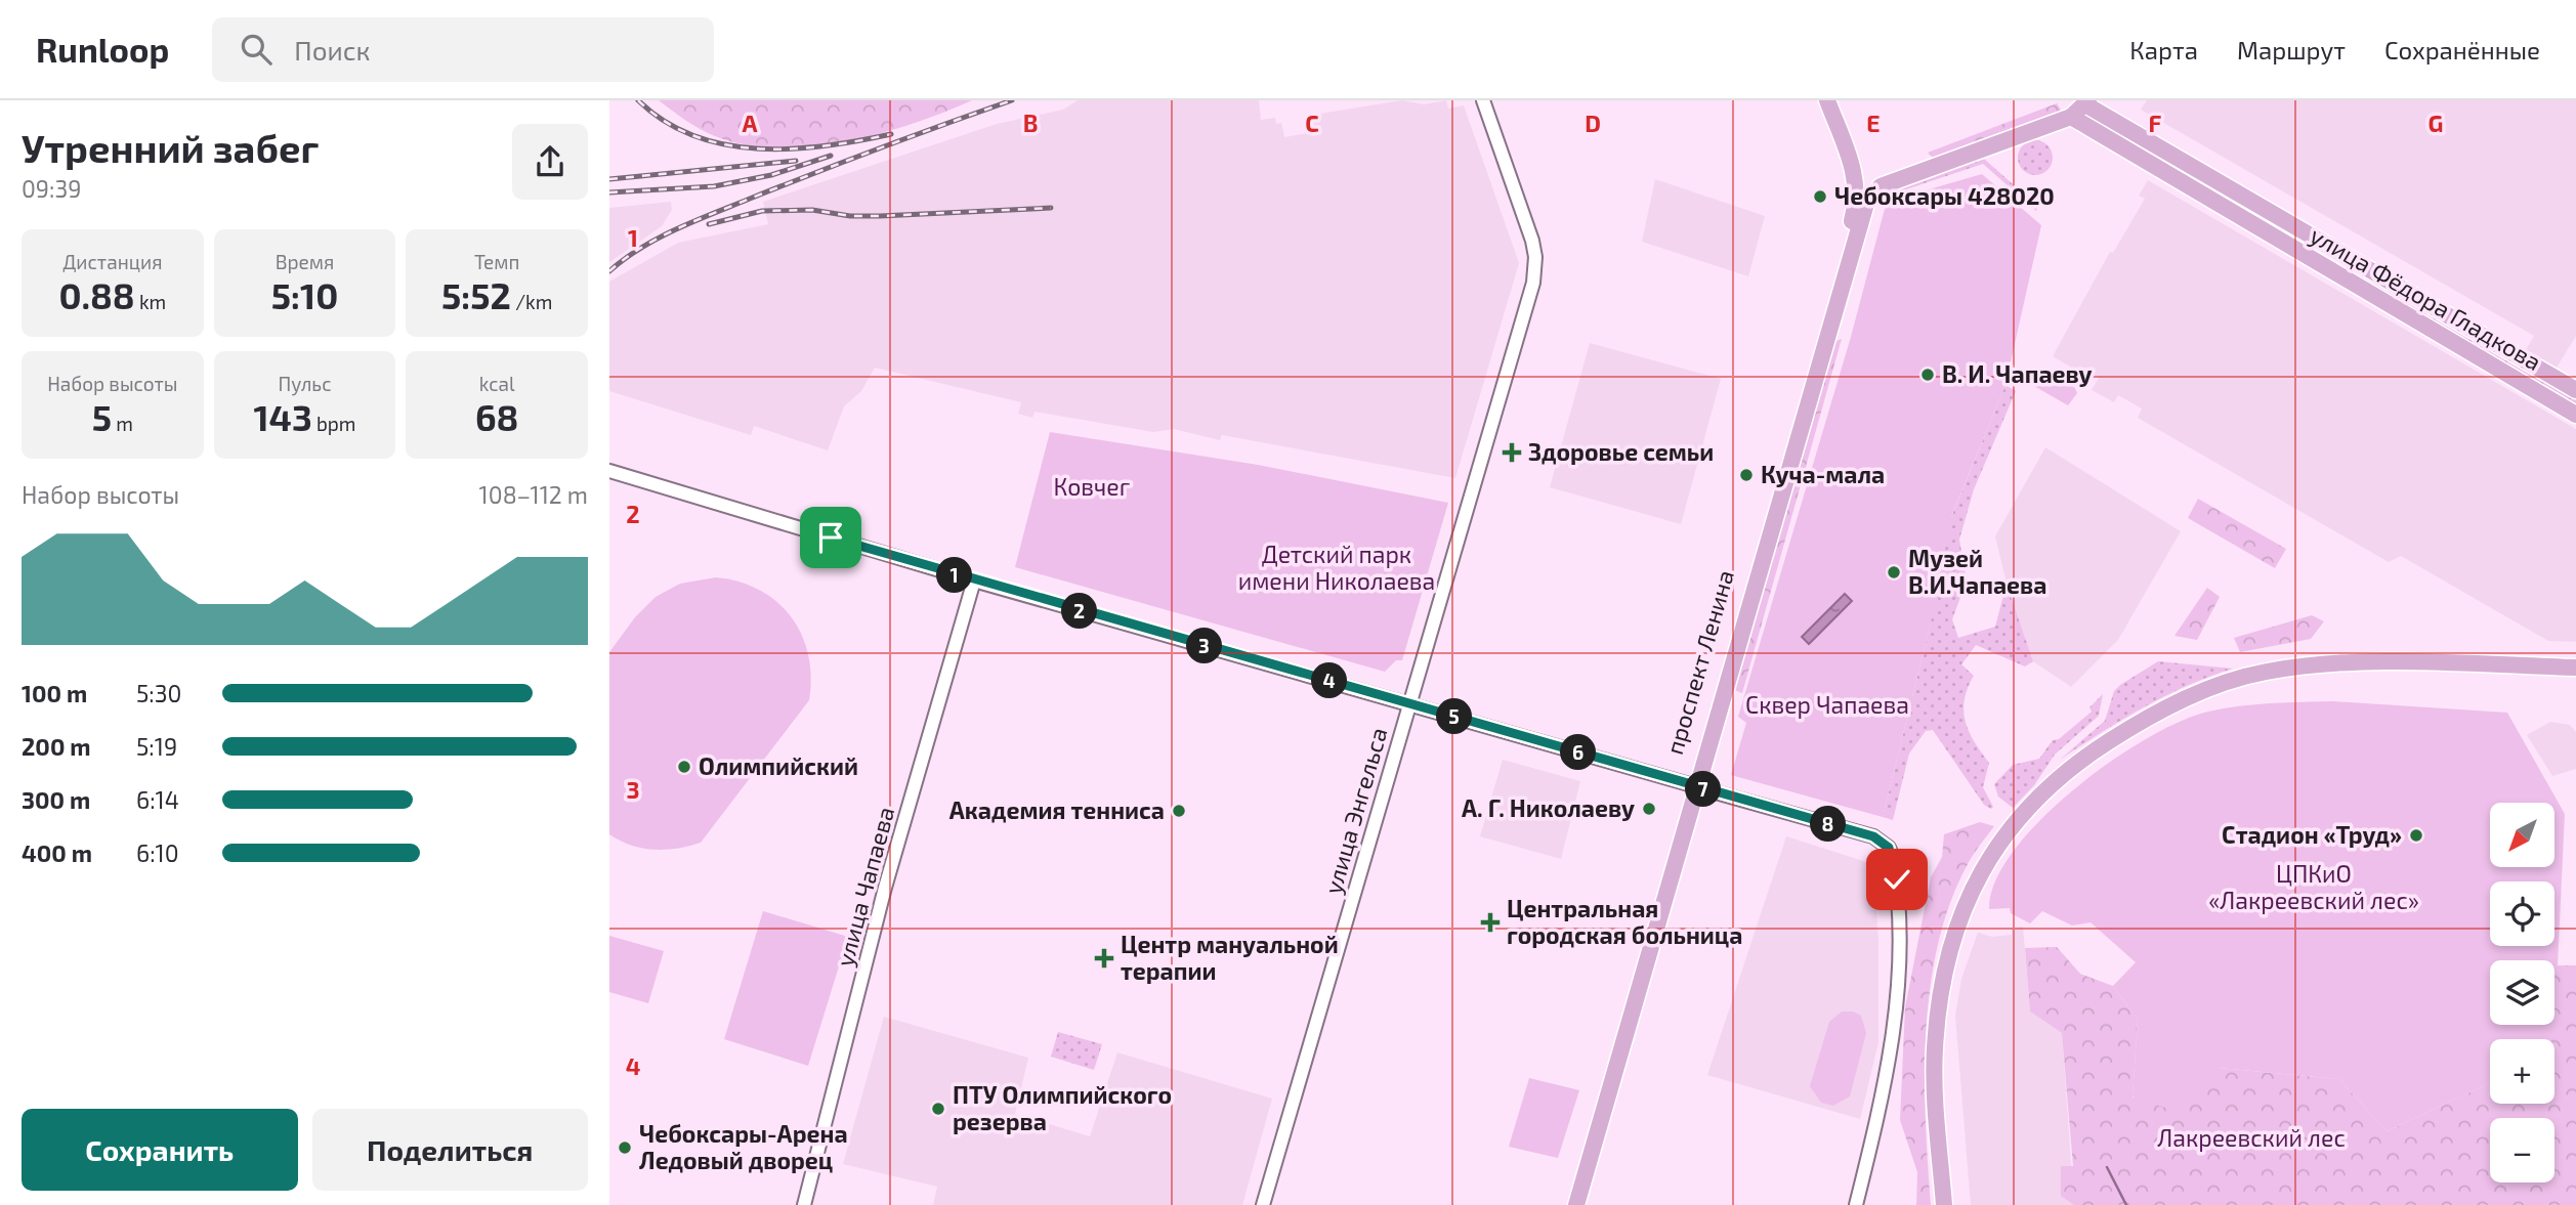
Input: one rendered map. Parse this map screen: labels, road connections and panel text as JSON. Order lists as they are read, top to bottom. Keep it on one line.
{"streets":{"main road":["улица Фёдора Гладкова","проспект Ленина"],"street":["улица Энгельса","улица Чапаева"]},"parks":["Ковчег","Детский парк имени Николаева","Сквер Чапаева","ЦПКиО «Лакреевский лес»","Лакреевский лес"],"places":{"other":["Чебоксары 428020","В. И. Чапаеву","Куча-мала","Музей В.И.Чапаева","Олимпийский","А. Г. Николаеву","Академия тенниса","Стадион «Труд»","ПТУ Олимпийского резерва","Чебоксары-Арена Ледовый дворец"],"health":["Здоровье семьи","Центральная городская больница","Центр мануальной терапии"]},"north":"bottom left","page":{"header":"Runloop","search":"Поиск","nav":["Карта","Маршрут","Сохранённые"],"heading":["Утренний забег","09:39"],"stats":[["Дистанция","0.88 km"],["Время","5:10"],["Темп","5:52 /km"],["Набор высоты","5 m"],["Пульс","143 bpm"],["kcal","68"]],"chart":["Набор высоты","108–112 m"],"pins":["1","2","3","4","5","6","7","8"],"list":[{"name":"100 m","note":"5:30"},{"name":"200 m","note":"5:19"},{"name":"300 m","note":"6:14"},{"name":"400 m","note":"6:10"}],"map_buttons":["+","−"],"buttons":["Сохранить","Поделиться"]},"grid":{"columns":["A","B","C","D","E","F","G"],"rows":["1","2","3","4"]}}
